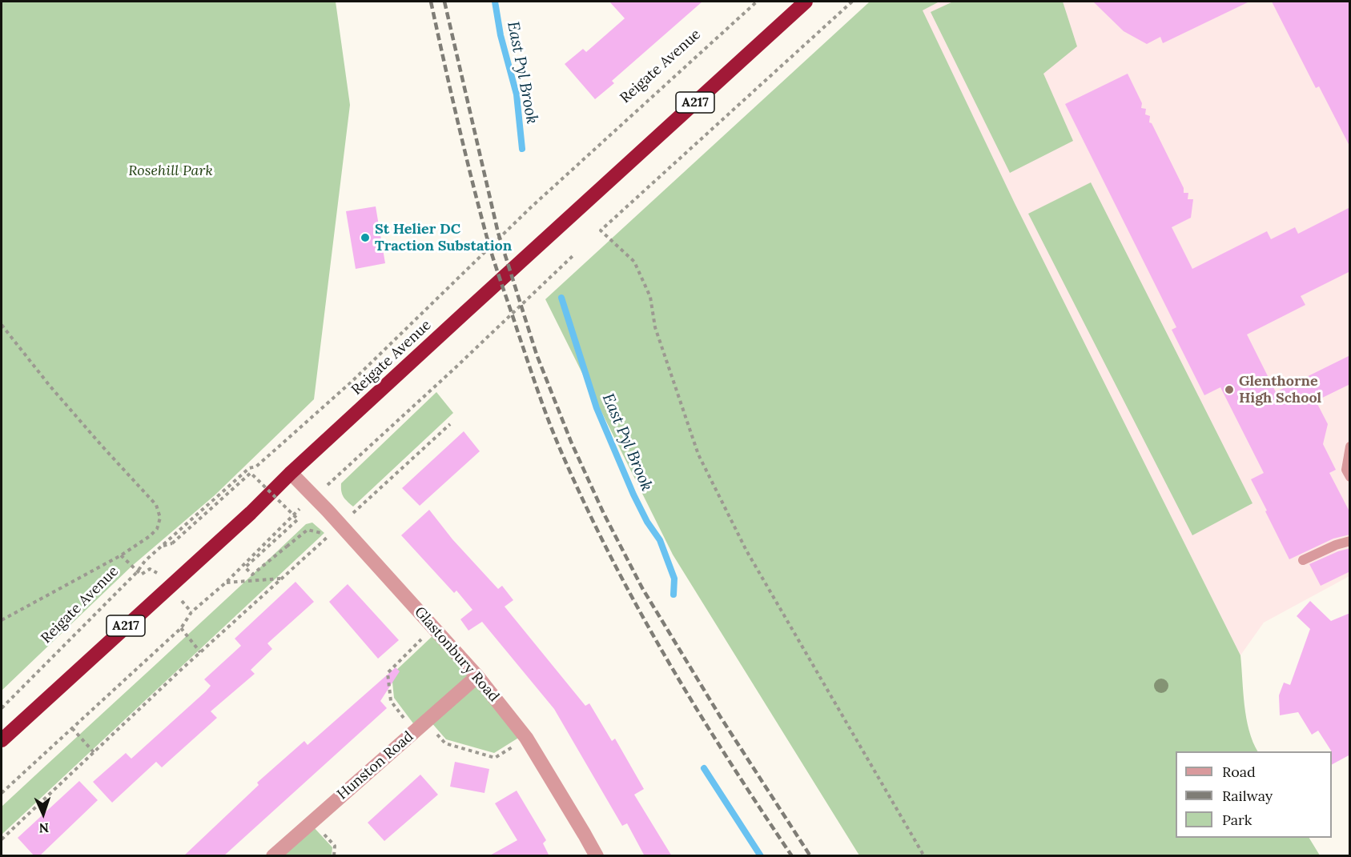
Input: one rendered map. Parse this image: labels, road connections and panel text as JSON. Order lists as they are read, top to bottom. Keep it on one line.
{"streets":{"highway":["Reigate Avenue","A217"],"street":["Glastonbury Road","Hunston Road"]},"crossings":[["Reigate Avenue","Glastonbury Road"],["Glastonbury Road","Hunston Road"]],"water":["East Pyl Brook"],"parks":["Rosehill Park"],"places":["St Helier DC Traction Substation","Glenthorne High School"],"legend":["Road","Railway","Park"],"north":"bottom"}
